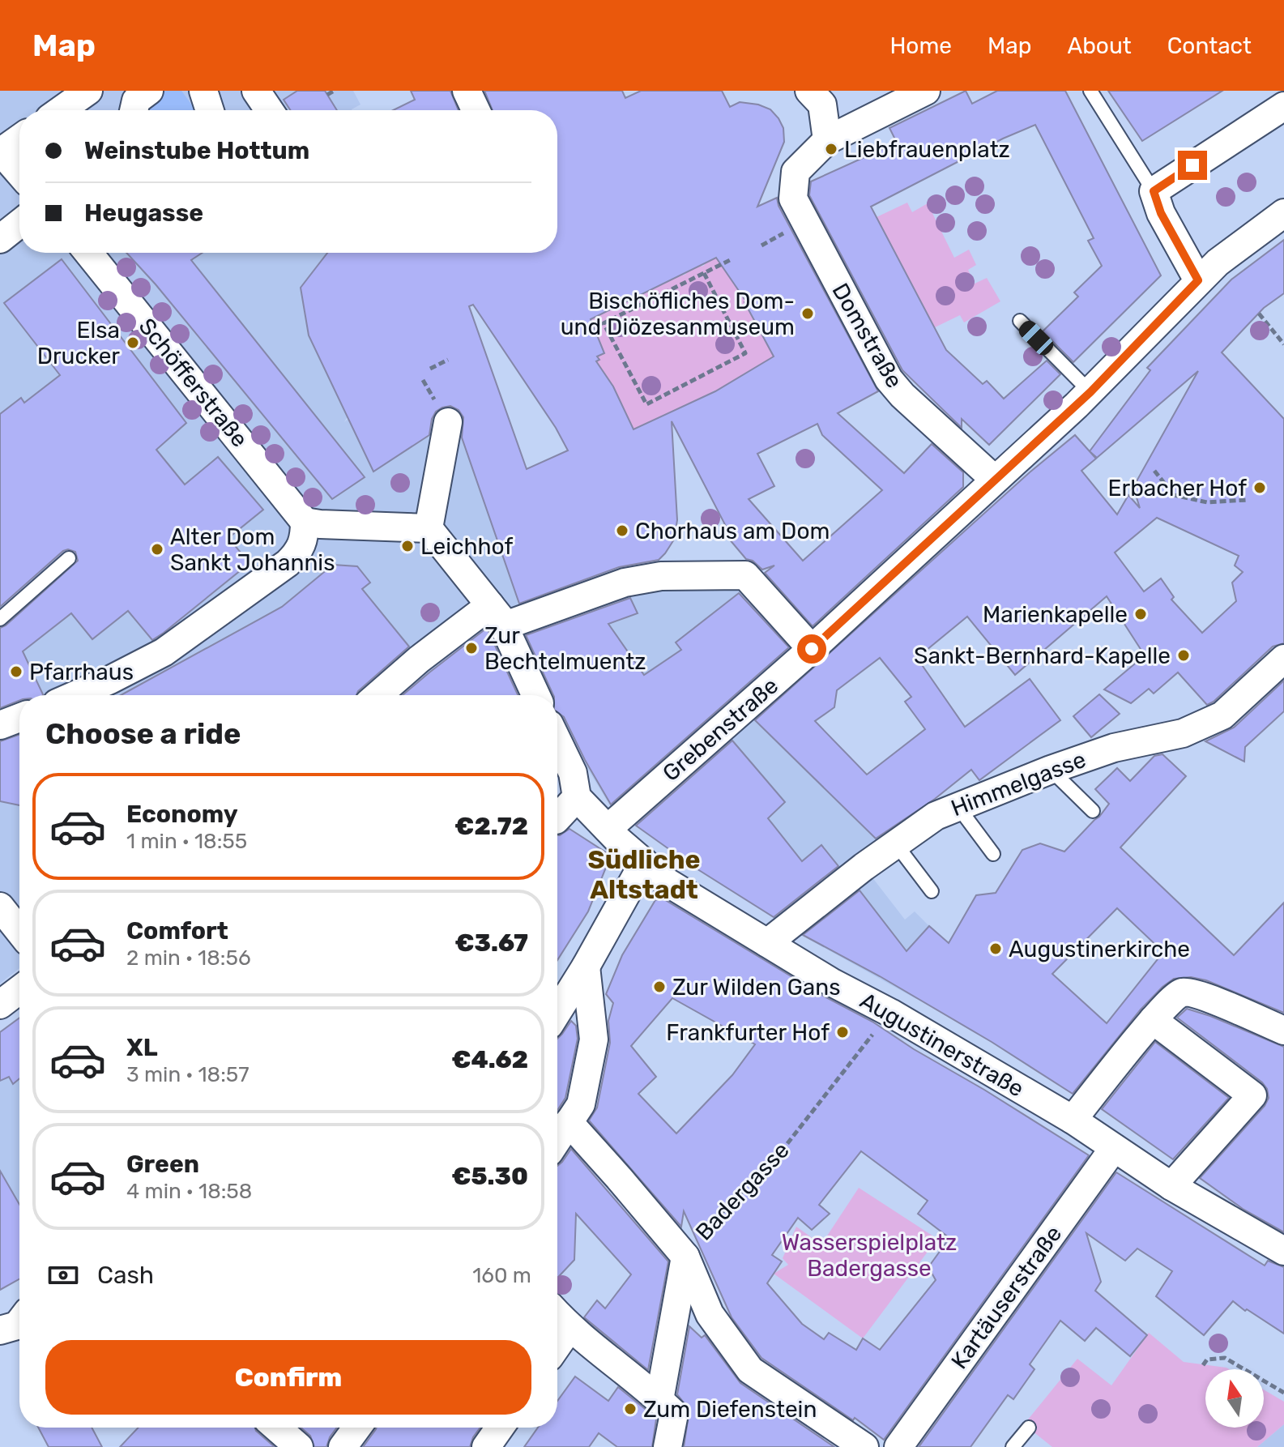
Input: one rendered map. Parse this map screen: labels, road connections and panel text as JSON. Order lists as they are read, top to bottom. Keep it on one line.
{"streets":{"street":["Domstraße","Schöfferstraße","Grebenstraße","Himmelgasse","Augustinerstraße","Badergasse","Kartäuserstraße"]},"crossings":[["Domstraße","Grebenstraße"],["Grebenstraße","Augustinerstraße"],["Himmelgasse","Augustinerstraße"],["Augustinerstraße","Badergasse"],["Augustinerstraße","Kartäuserstraße"]],"districts":["Südliche Altstadt"],"parks":["Wasserspielplatz Badergasse"],"places":["Liebfrauenplatz","Bischöfliches Dom- und Diözesanmuseum","Elsa Drucker","Erbacher Hof","Chorhaus am Dom","Leichhof","Alter Dom Sankt Johannis","Marienkapelle","Zur Bechtelmuentz","Sankt-Bernhard-Kapelle","Pfarrhaus","Augustinerkirche","Zur Wilden Gans","Frankfurter Hof","Zum Diefenstein"],"north":"top","page":{"header":"Map","nav":["Home","Map","About","Contact"],"banner":["Weinstube Hottum","Heugasse"],"heading":"Choose a ride","list":[{"name":"Economy","note":"1 min · 18:55","value":"€2.72"},{"name":"Comfort","note":"2 min · 18:56","value":"€3.67"},{"name":"XL","note":"3 min · 18:57","value":"€4.62"},{"name":"Green","note":"4 min · 18:58","value":"€5.30"}],"pay":["Cash","160 m"],"buttons":"Confirm"}}
